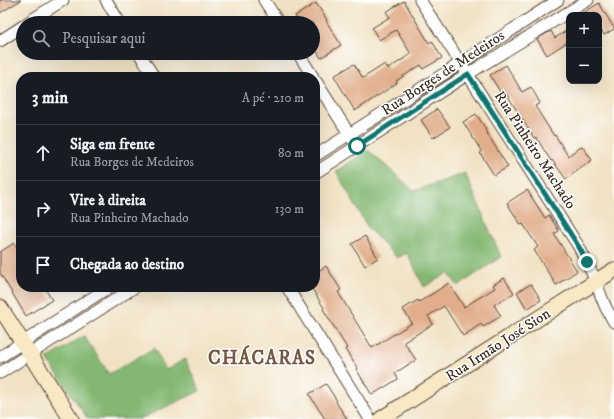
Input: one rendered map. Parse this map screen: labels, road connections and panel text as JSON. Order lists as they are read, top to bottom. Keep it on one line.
{"streets":{"street":["Rua Borges de Medeiros","Rua Pinheiro Machado","Rua Irmão José Sion"]},"crossings":[["Rua Borges de Medeiros","Rua Pinheiro Machado"],["Rua Pinheiro Machado","Rua Irmão José Sion"]],"districts":["CHÁCARAS"],"page":{"map_buttons":["+","−"],"search":"Pesquisar aqui","heading":["3 min","A pé · 210 m"],"list":[["Siga em frente","Rua Borges de Medeiros","80 m"],["Vire à direita","Rua Pinheiro Machado","130 m"],"Chegada ao destino"]}}
